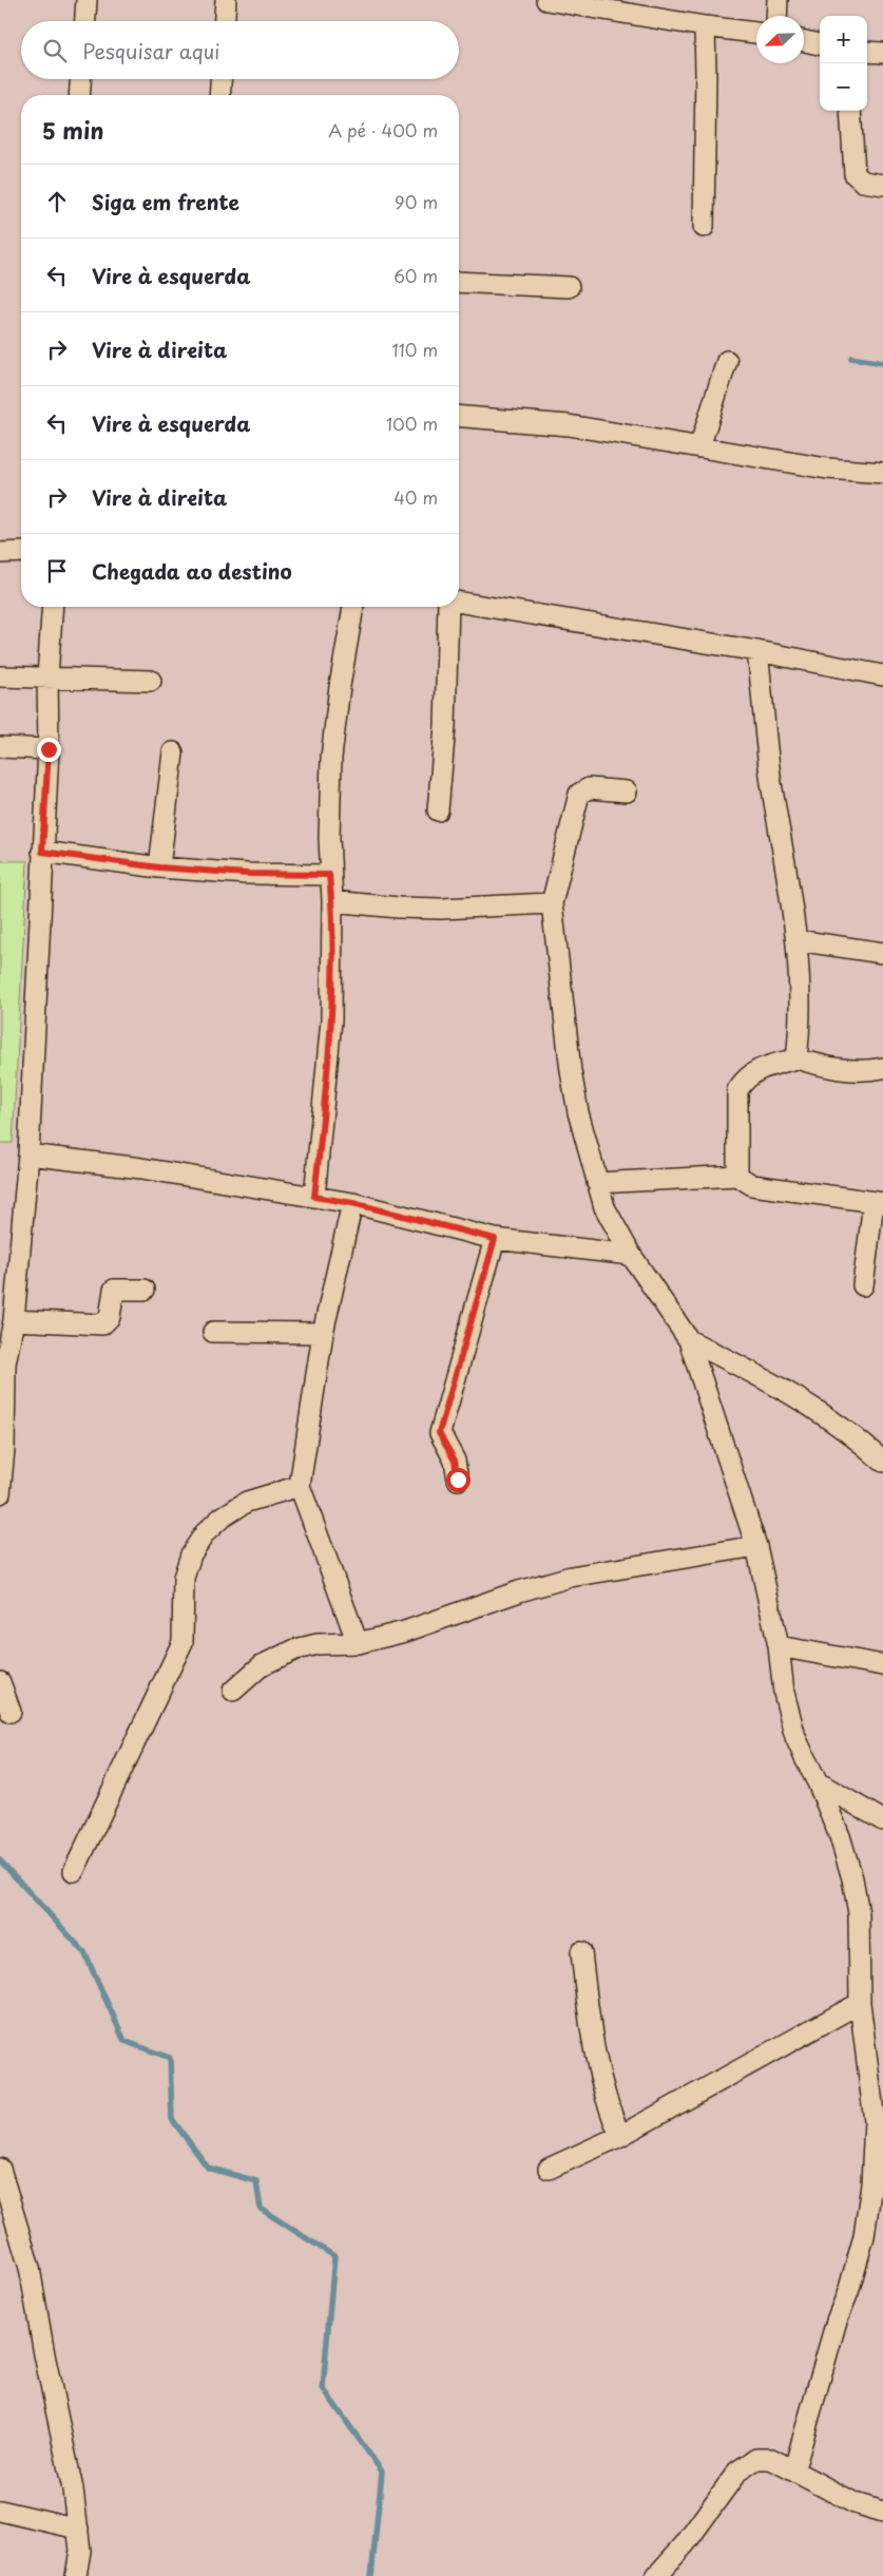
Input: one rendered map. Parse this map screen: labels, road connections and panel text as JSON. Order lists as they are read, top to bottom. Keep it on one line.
{"north":"bottom left","page":{"map_buttons":["+","−"],"search":"Pesquisar aqui","heading":["5 min","A pé · 400 m"],"list":[["Siga em frente","90 m"],["Vire à esquerda","60 m"],["Vire à direita","110 m"],["Vire à esquerda","100 m"],["Vire à direita","40 m"],"Chegada ao destino"]}}
